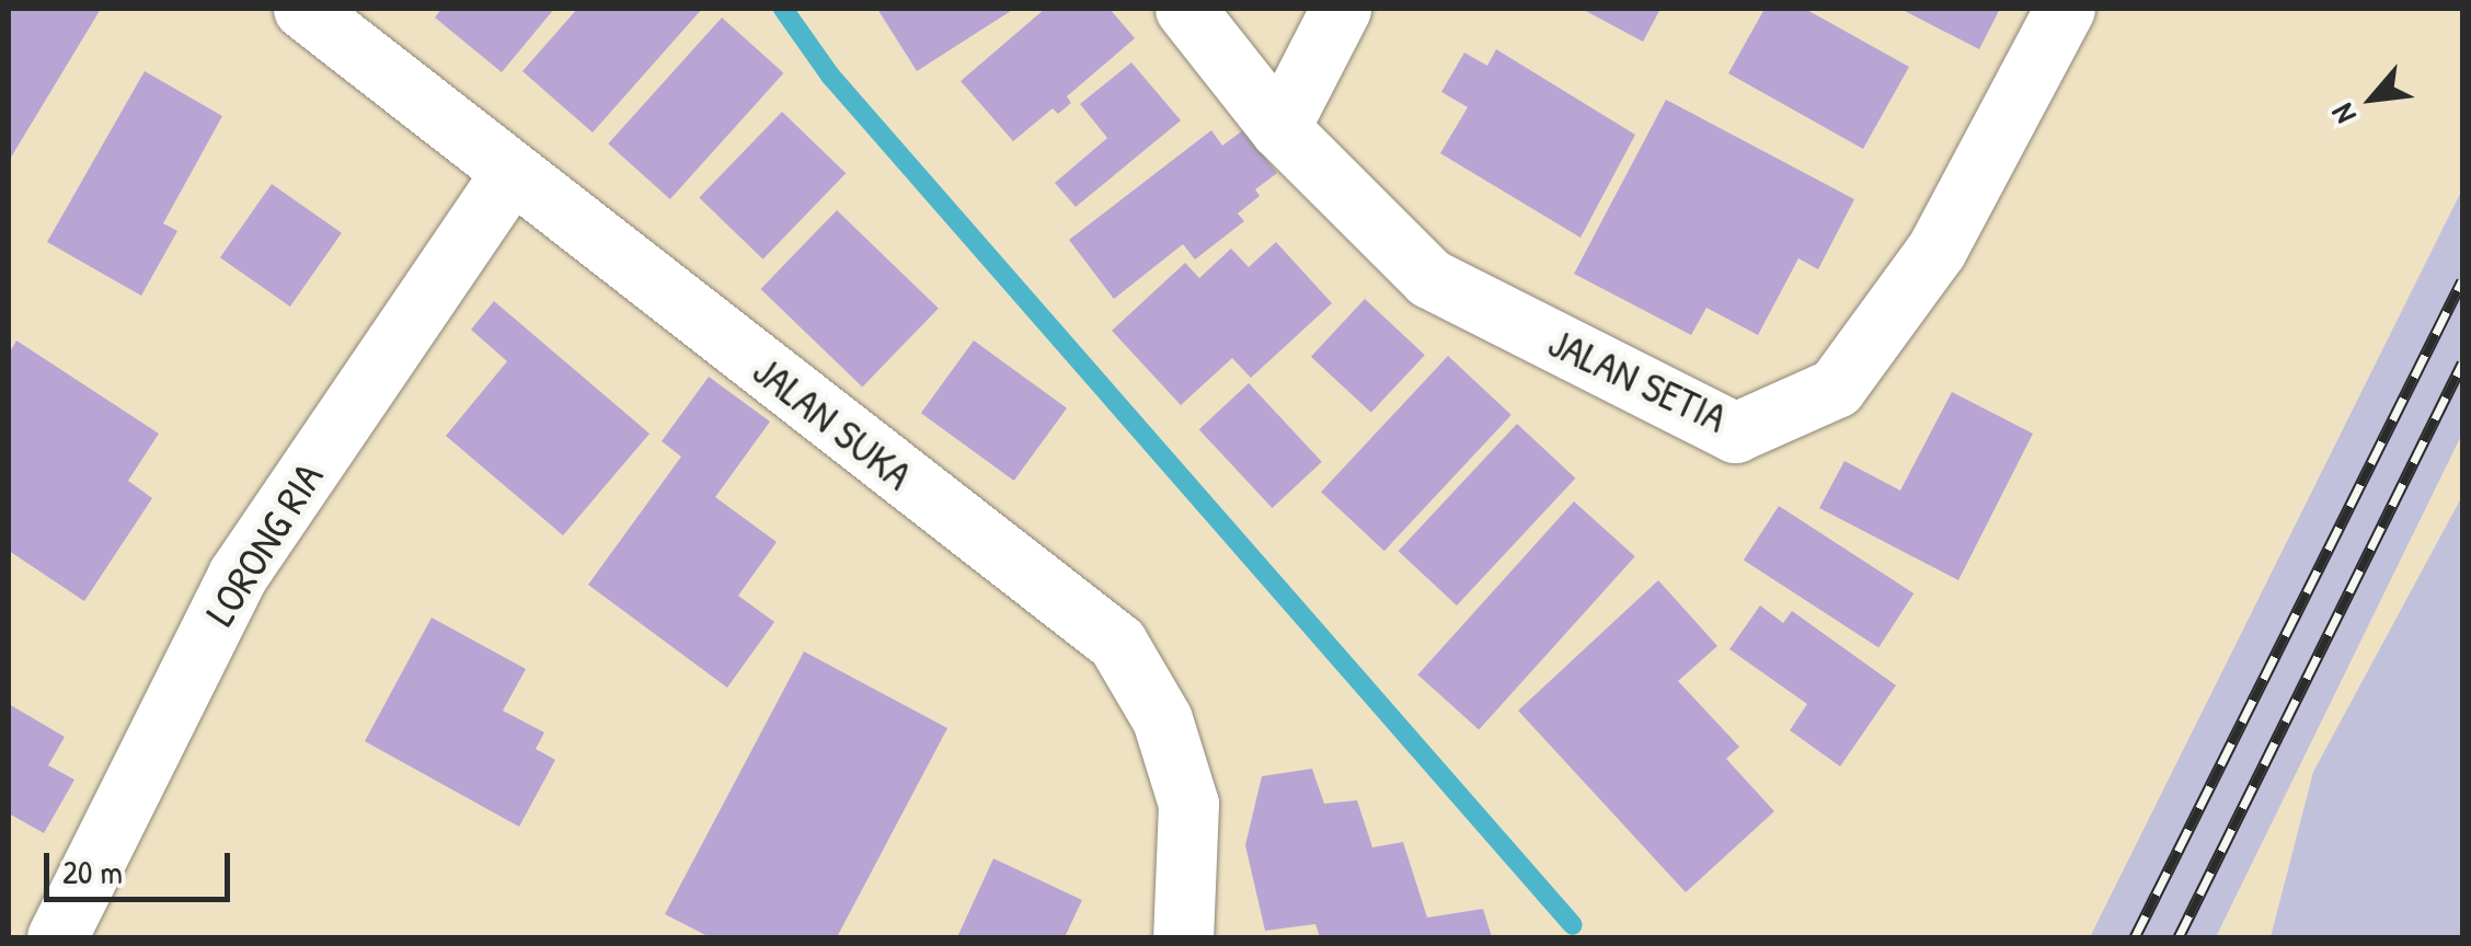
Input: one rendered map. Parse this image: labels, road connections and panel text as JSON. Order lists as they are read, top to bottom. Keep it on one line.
{"streets":{"street":["JALAN SETIA","JALAN SUKA","LORONG RIA"]},"crossings":[["JALAN SUKA","LORONG RIA"]],"scale_bar":"20 m","north":"bottom left"}
